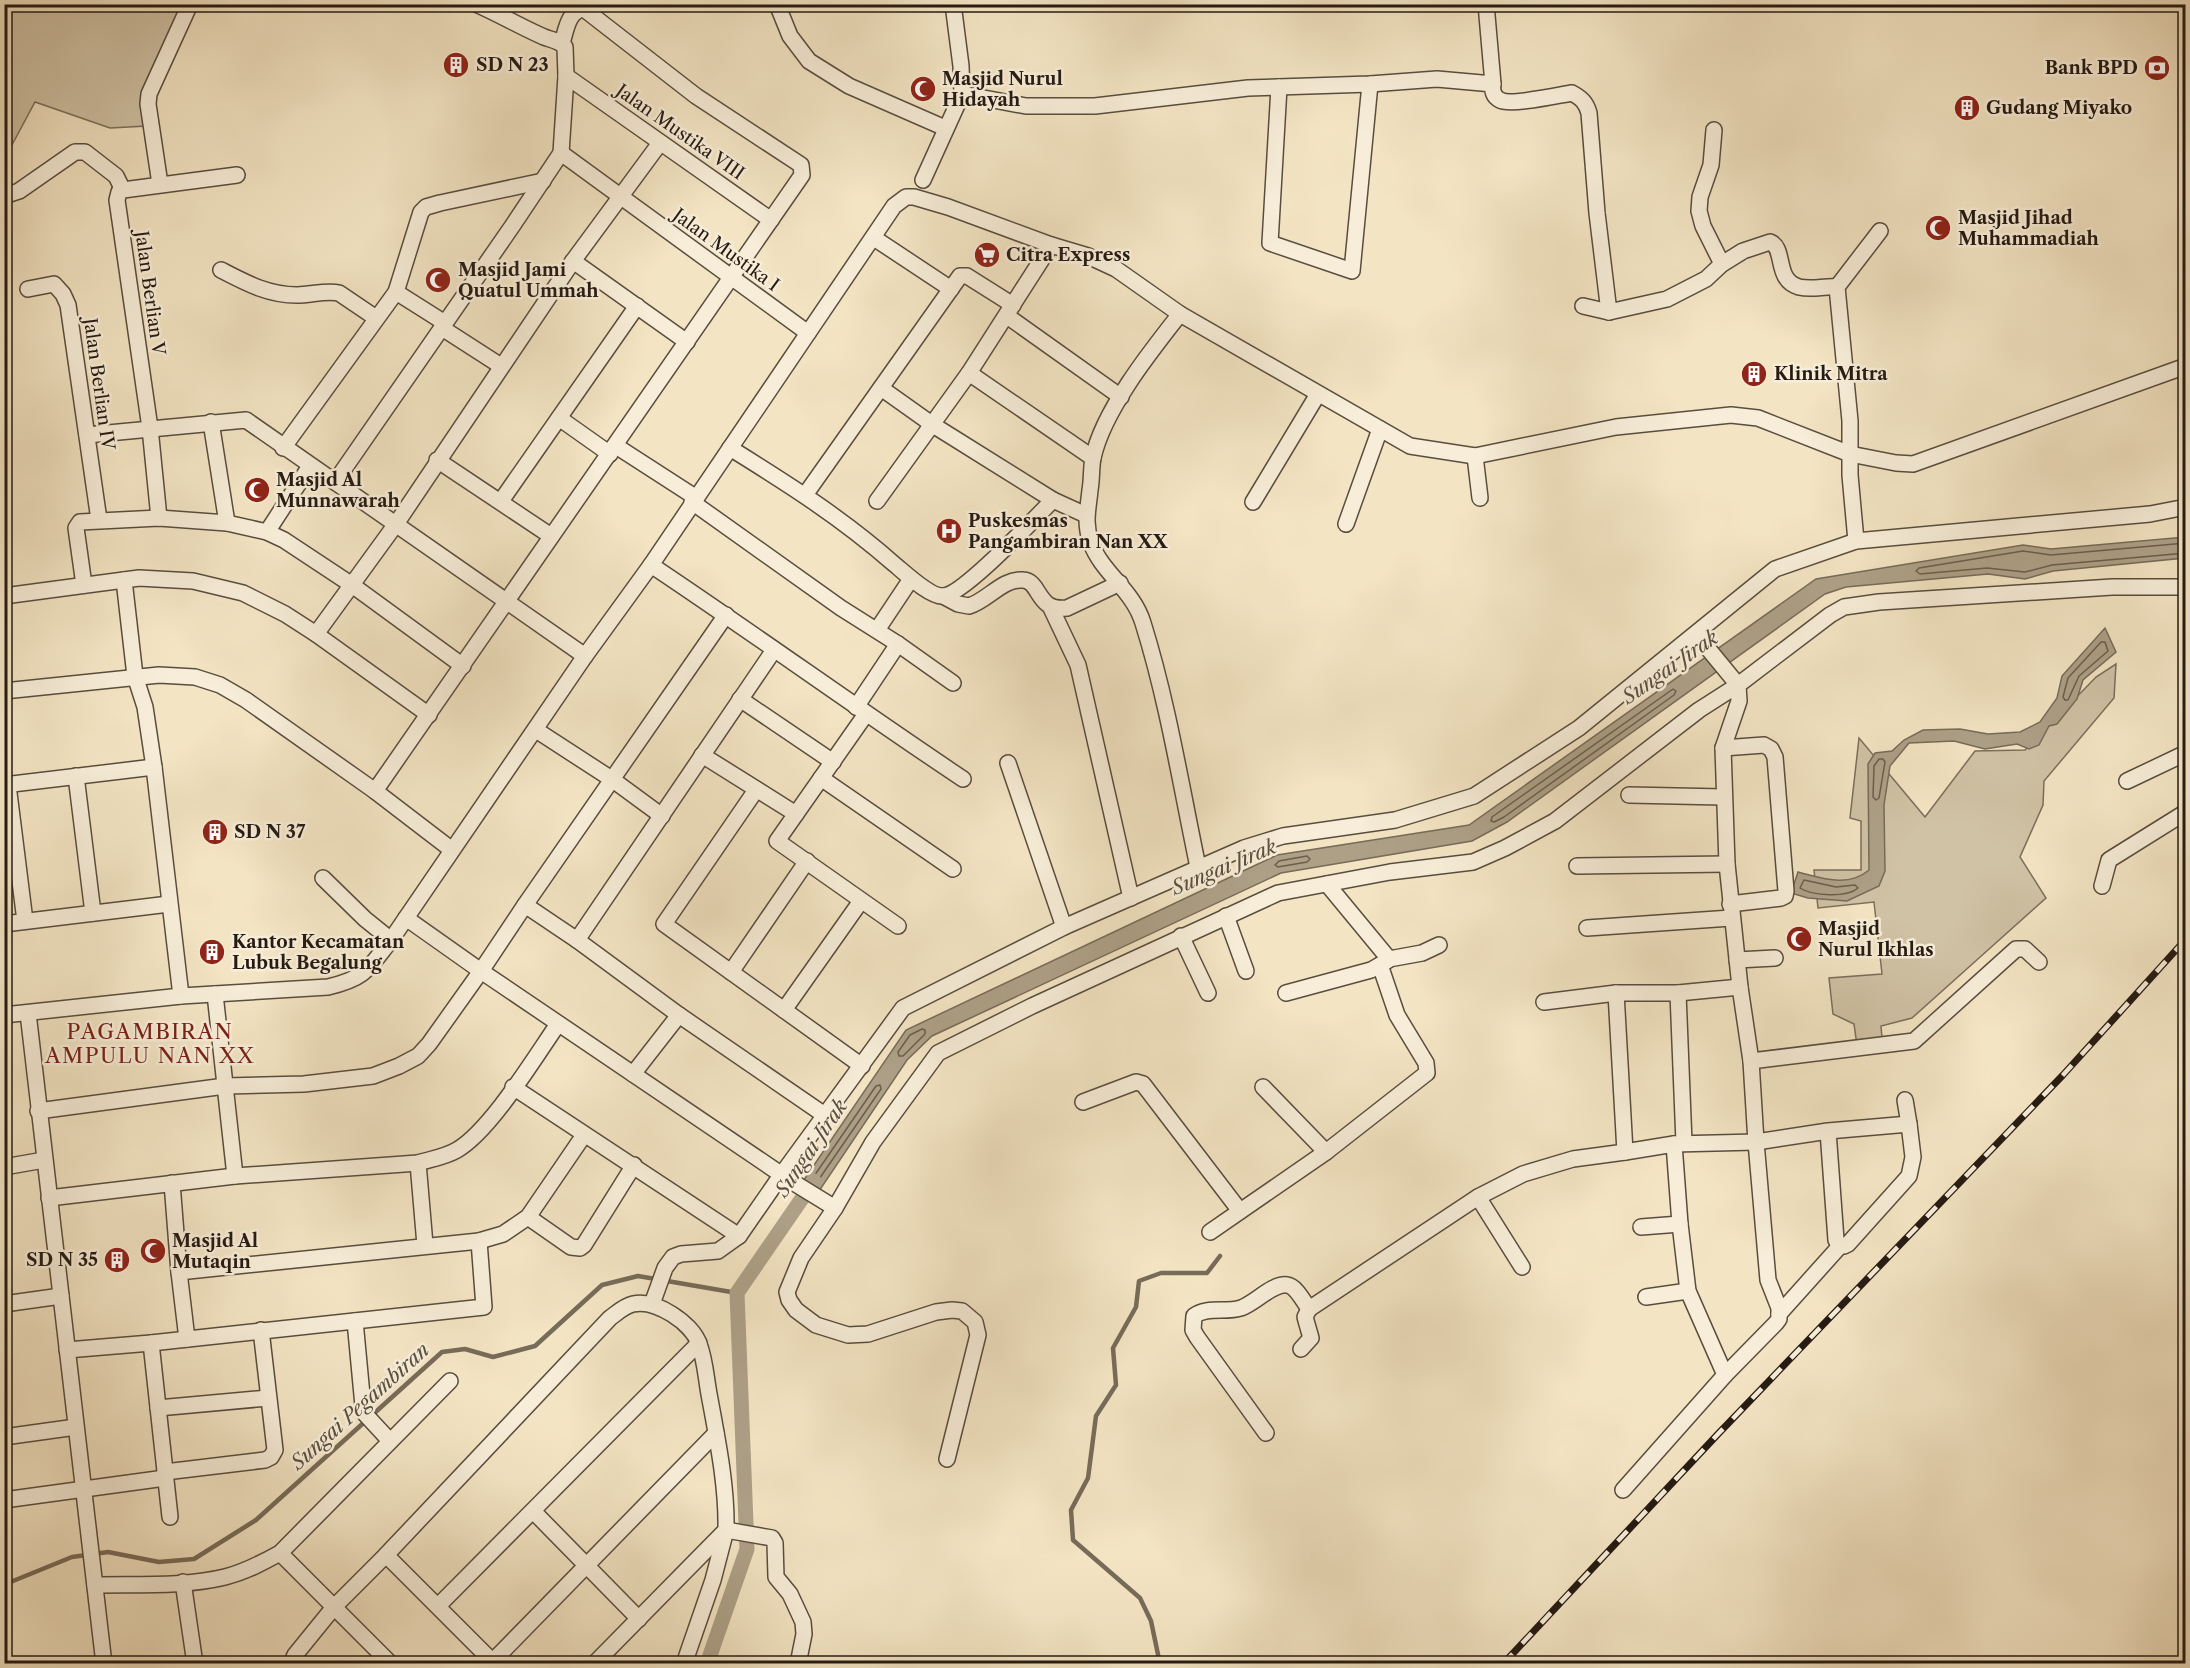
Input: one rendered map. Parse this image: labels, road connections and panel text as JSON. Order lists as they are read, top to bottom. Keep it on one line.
{"streets":{"street":["Jalan Mustika VIII","Jalan Mustika I","Jalan Berlian V","Jalan Berlian IV"]},"districts":["PAGAMBIRAN AMPULU NAN XX"],"water":["Sungai Jirak","Sungai Pegambiran"],"places":{"building":["SD N 23","Gudang Miyako","Klinik Mitra","SD N 37","Kantor Kecamatan Lubuk Begalung","SD N 35"],"bank":["Bank BPD"],"mosque":["Masjid Nurul Hidayah","Masjid Jihad Muhammadiah","Masjid Jami Quatul Ummah","Masjid Al Munnawarah","Masjid Nurul Ikhlas","Masjid Al Mutaqin"],"supermarket":["Citra Express"],"hospital":["Puskesmas Pangambiran Nan XX"]}}
